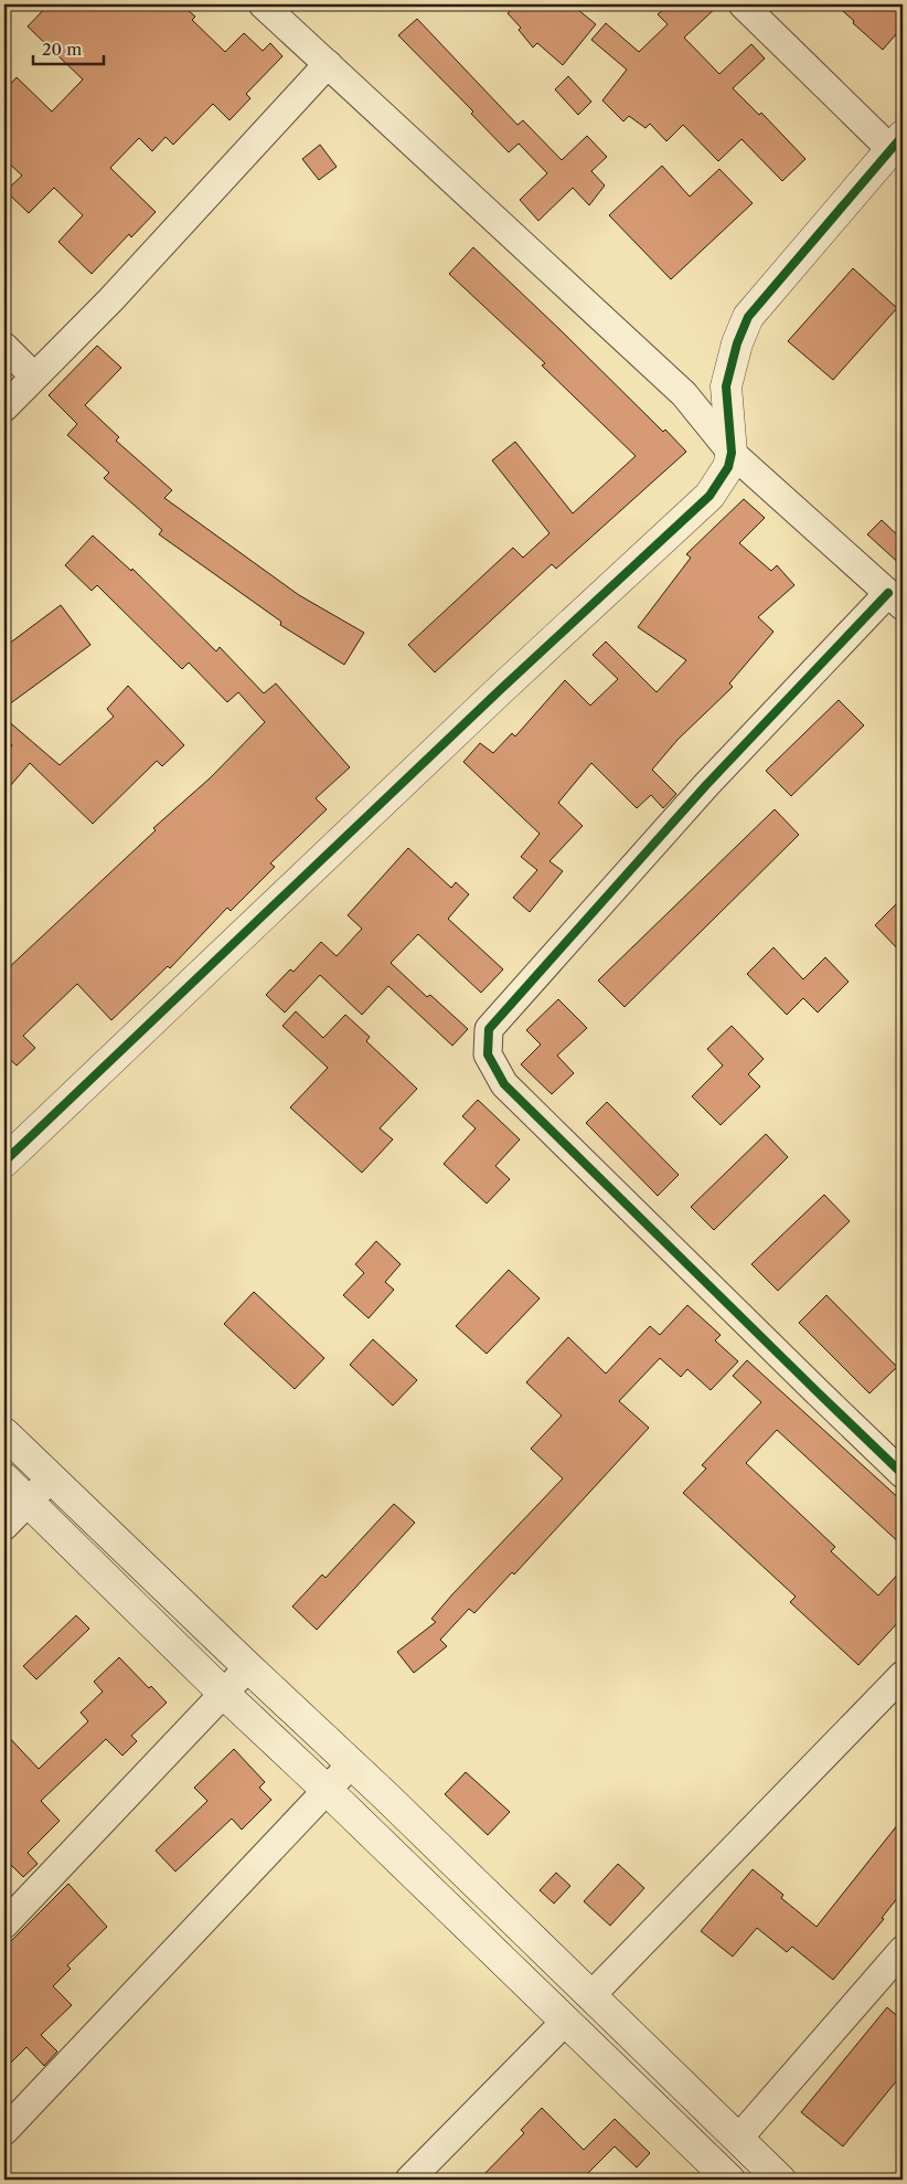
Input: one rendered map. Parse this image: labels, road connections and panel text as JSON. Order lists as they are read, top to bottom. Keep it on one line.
{"scale_bar":"20 m"}
